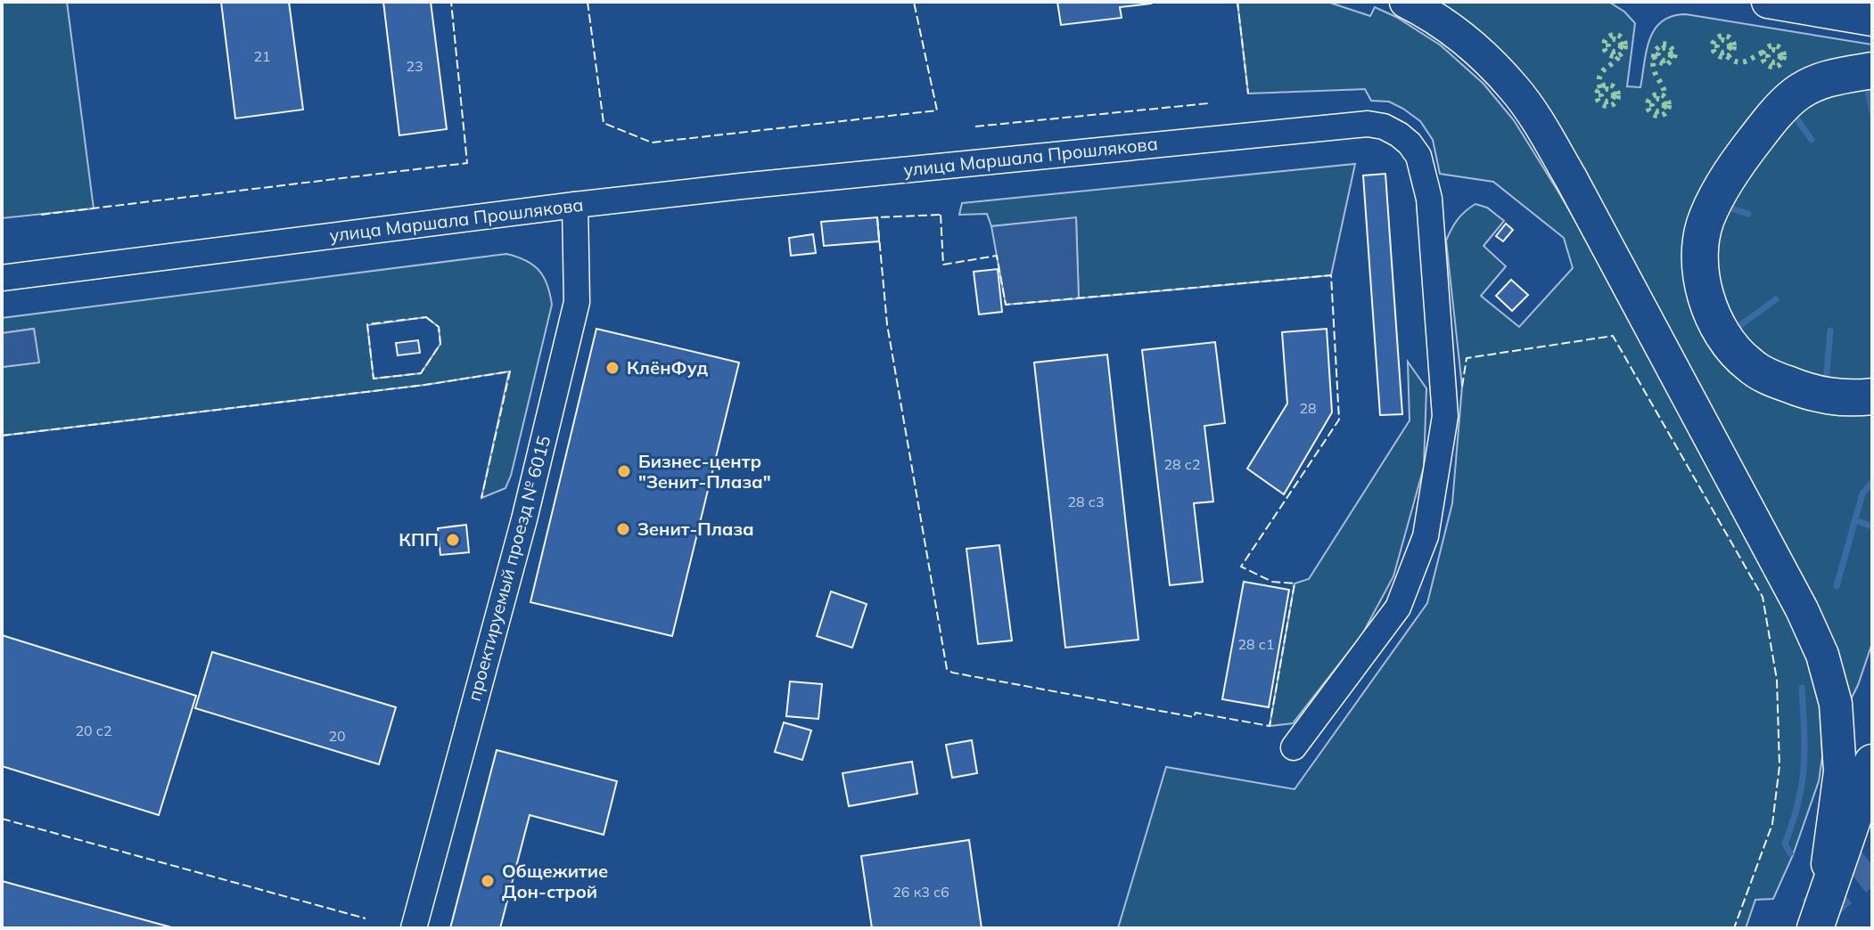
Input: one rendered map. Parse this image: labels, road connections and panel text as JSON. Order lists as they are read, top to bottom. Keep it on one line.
{"streets":{"street":["улица Маршала Прошлякова","проектируемый проезд № 6015"]},"crossings":[["улица Маршала Прошлякова","проектируемый проезд № 6015"]],"places":["КлёнФуд","Бизнес-центр \"Зенит-Плаза\"","Зенит-Плаза","КПП","Общежитие Дон-строй"],"house_numbers":["21","23","28","28 с2","28 с3","28 с1","20 с2","20","26 к3 с6"]}
